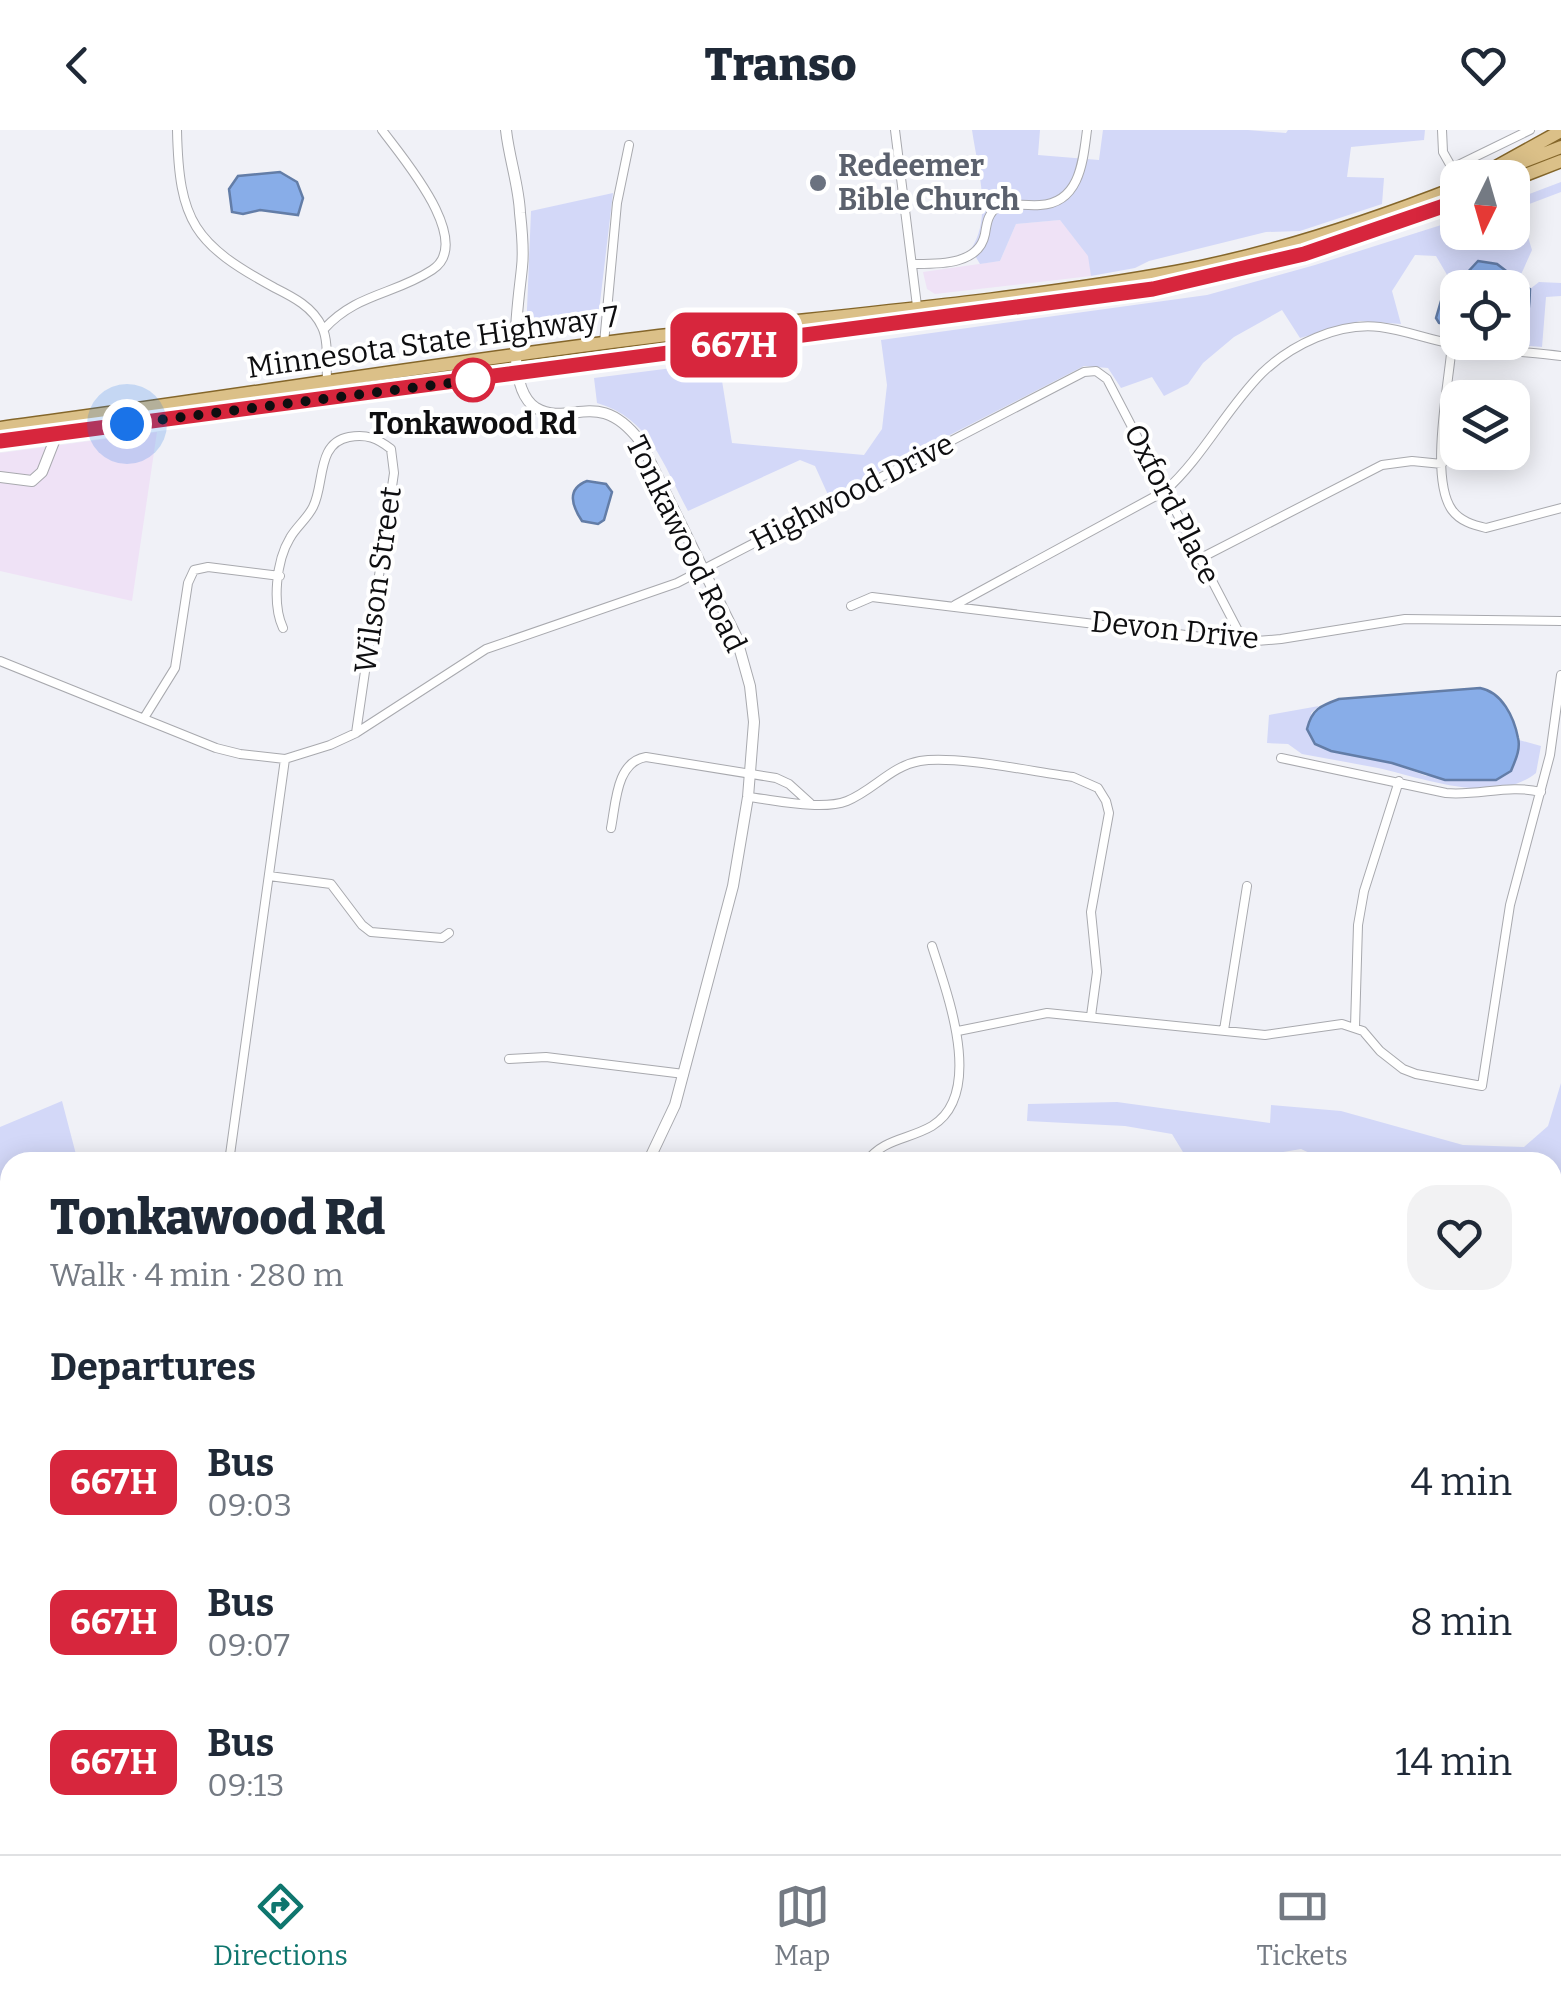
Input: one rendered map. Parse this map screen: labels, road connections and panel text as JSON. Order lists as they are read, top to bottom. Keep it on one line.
{"streets":{"main road":["Minnesota State Highway 7"],"street":["Highwood Drive","Oxford Place","Tonkawood Road","Wilson Street","Devon Drive"]},"crossings":[["Minnesota State Highway 7","Tonkawood Road"],["Highwood Drive","Oxford Place"],["Highwood Drive","Tonkawood Road"],["Highwood Drive","Wilson Street"],["Oxford Place","Devon Drive"]],"places":["Redeemer Bible Church","Tonkawood Rd"],"lines":["bus line 667H"],"north":"bottom","page":{"header":"Transo","on_map":"667H","heading":[["Tonkawood Rd","Walk · 4 min · 280 m"],"Departures"],"list":[{"mark":"667H","name":"Bus","note":"09:03","value":"4 min"},{"mark":"667H","name":"Bus","note":"09:07","value":"8 min"},{"mark":"667H","name":"Bus","note":"09:13","value":"14 min"}],"tabs":["Directions","Map","Tickets"]}}
